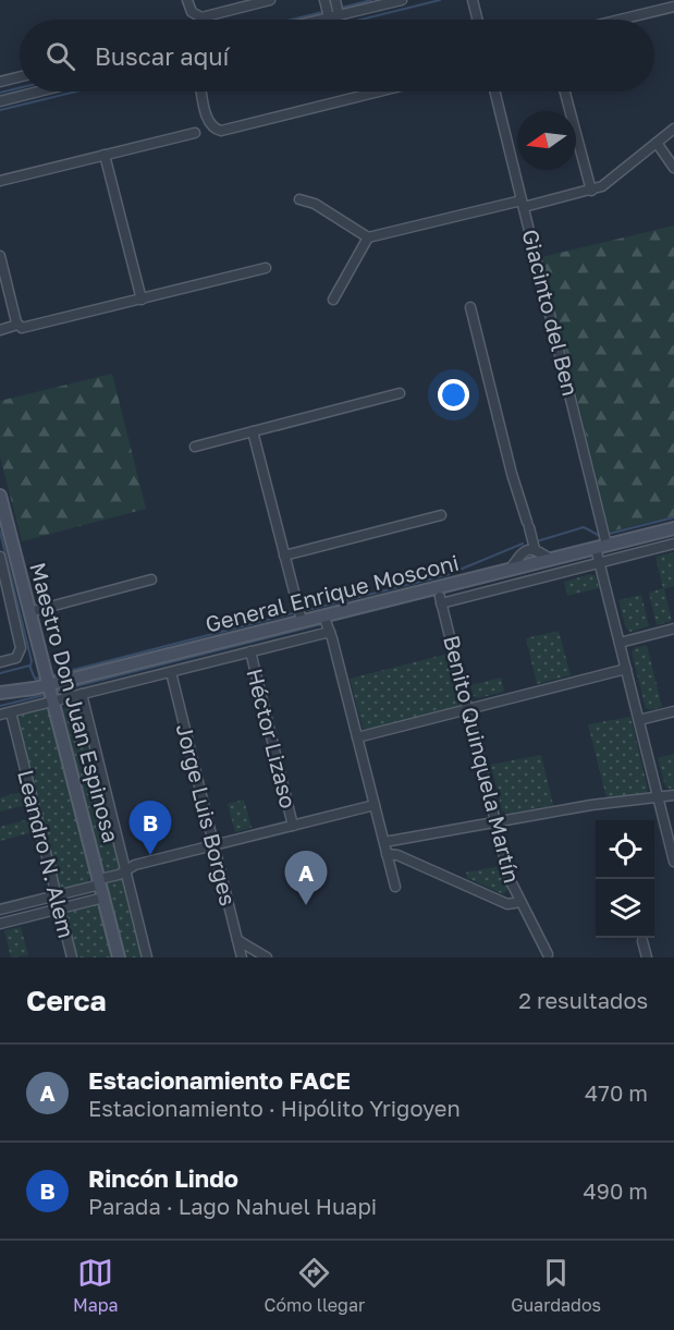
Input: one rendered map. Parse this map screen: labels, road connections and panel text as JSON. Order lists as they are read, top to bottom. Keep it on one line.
{"streets":{"street":["Giacinto del Ben","General Enrique Mosconi","Maestro Don Juan Espinosa","Héctor Lizaso","Benito Quinquela Martín","Jorge Luis Borges","Leandro N. Alem"]},"crossings":[["Giacinto del Ben","General Enrique Mosconi"],["Giacinto del Ben","Benito Quinquela Martín"],["General Enrique Mosconi","Maestro Don Juan Espinosa"]],"north":"left","page":{"search":"Buscar aquí","pins":["B","A"],"heading":["Cerca","2 resultados"],"list":[{"mark":"A","name":"Estacionamiento FACE","note":"Estacionamiento · Hipólito Yrigoyen","value":"470 m"},{"mark":"B","name":"Rincón Lindo","note":"Parada · Lago Nahuel Huapi","value":"490 m"}],"nav":["Mapa","Cómo llegar","Guardados"]}}
